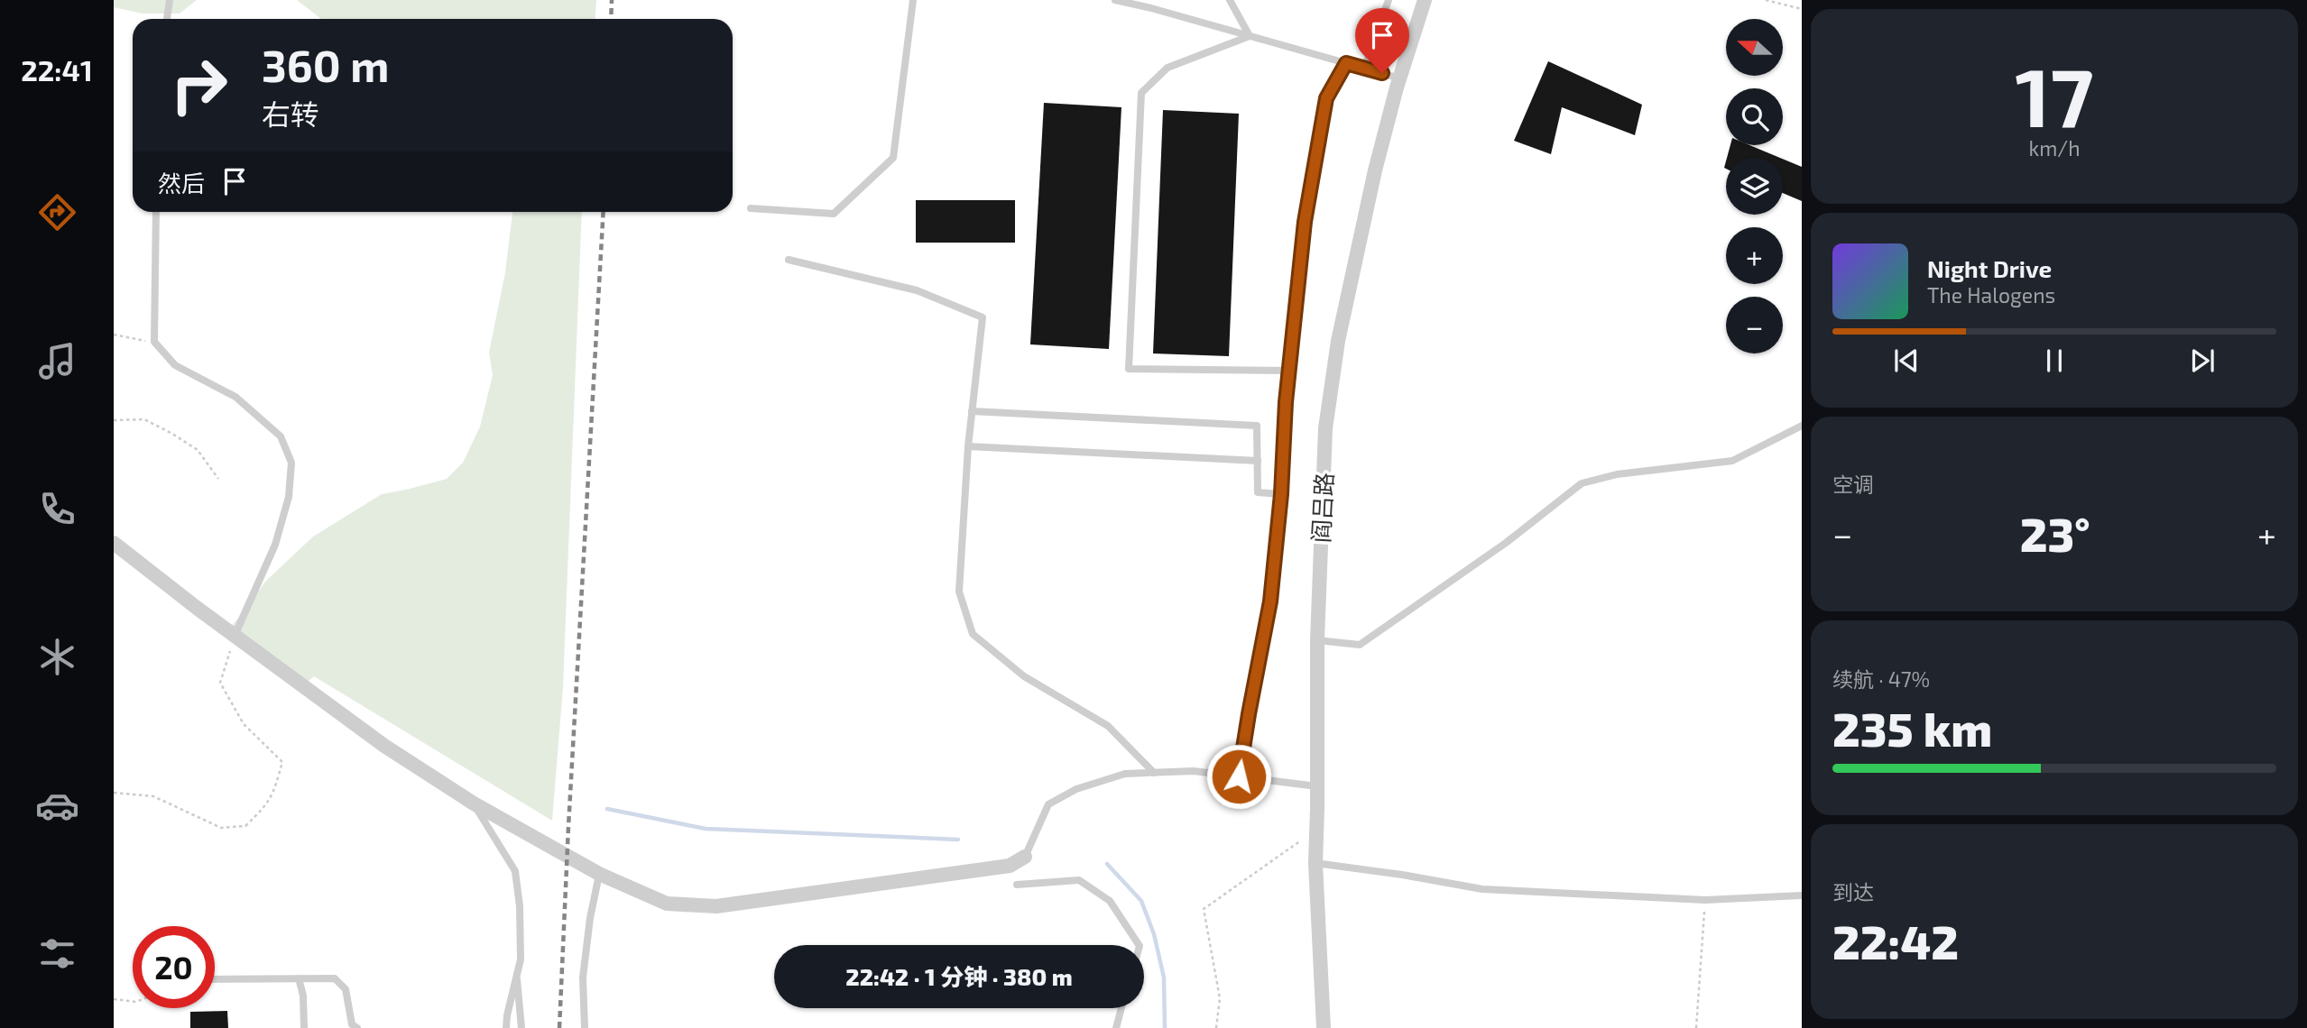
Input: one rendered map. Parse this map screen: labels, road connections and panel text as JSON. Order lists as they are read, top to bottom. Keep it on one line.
{"streets":{"street":["阎吕路"]},"north":"left","page":{"tabs":"22:41","tile":[["17","km/h"],"空调",["续航 · 47%","235 km"],["到达","22:42"]],"map_buttons":["+","−"],"turn":["360 m","右转"],"then":"然后","song":["Night Drive","The Halogens"],"heat":["−","23°","+"],"limit":"20","trip":"22:42 · 1 分钟 · 380 m"}}
